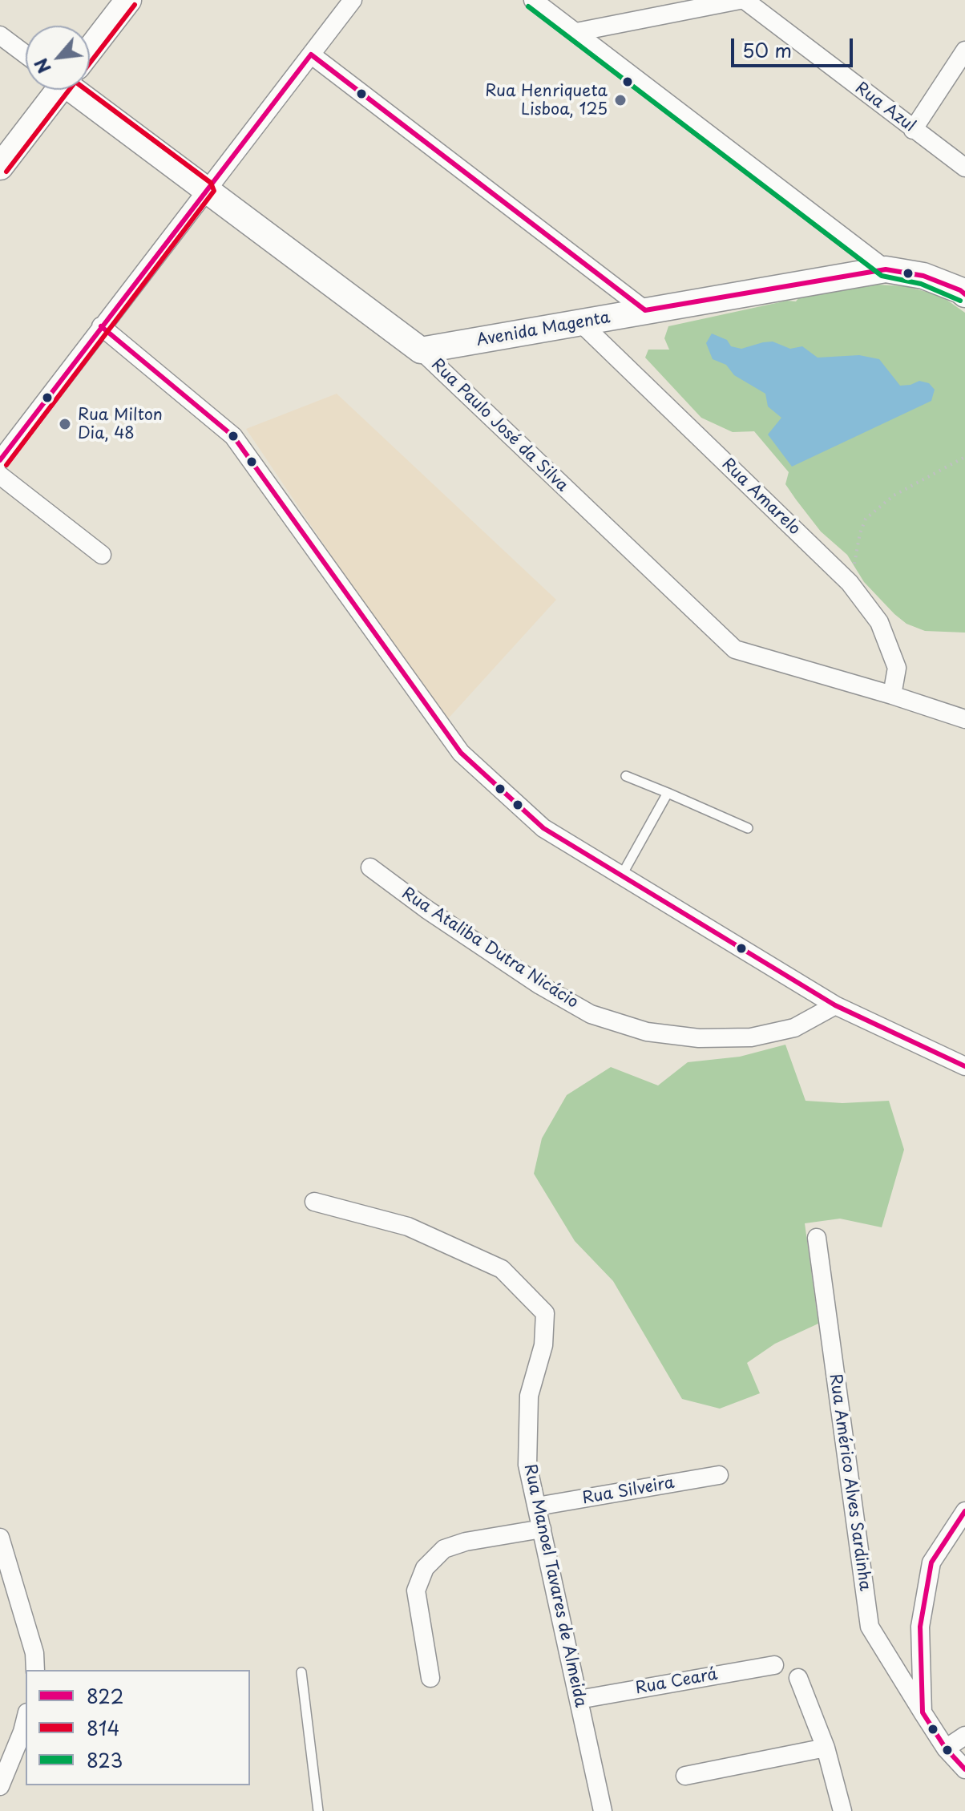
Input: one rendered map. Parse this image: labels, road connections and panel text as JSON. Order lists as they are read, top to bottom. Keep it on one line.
{"streets":{"street":["Rua Azul","Avenida Magenta","Rua Paulo José da Silva","Rua Amarelo","Rua Ataliba Dutra Nicácio","Rua Américo Alves Sardinha","Rua Silveira","Rua Manoel Tavares de Almeida","Rua Ceará"]},"crossings":[["Avenida Magenta","Rua Paulo José da Silva"],["Avenida Magenta","Rua Amarelo"],["Rua Paulo José da Silva","Rua Amarelo"],["Rua Silveira","Rua Manoel Tavares de Almeida"],["Rua Manoel Tavares de Almeida","Rua Ceará"]],"places":["Rua Henriqueta Lisboa, 125","Rua Milton Dia, 48"],"lines":["transit line 814","transit line 823","transit line 822"],"legend":["822","814","823"],"scale_bar":"50 m","north":"bottom left"}
